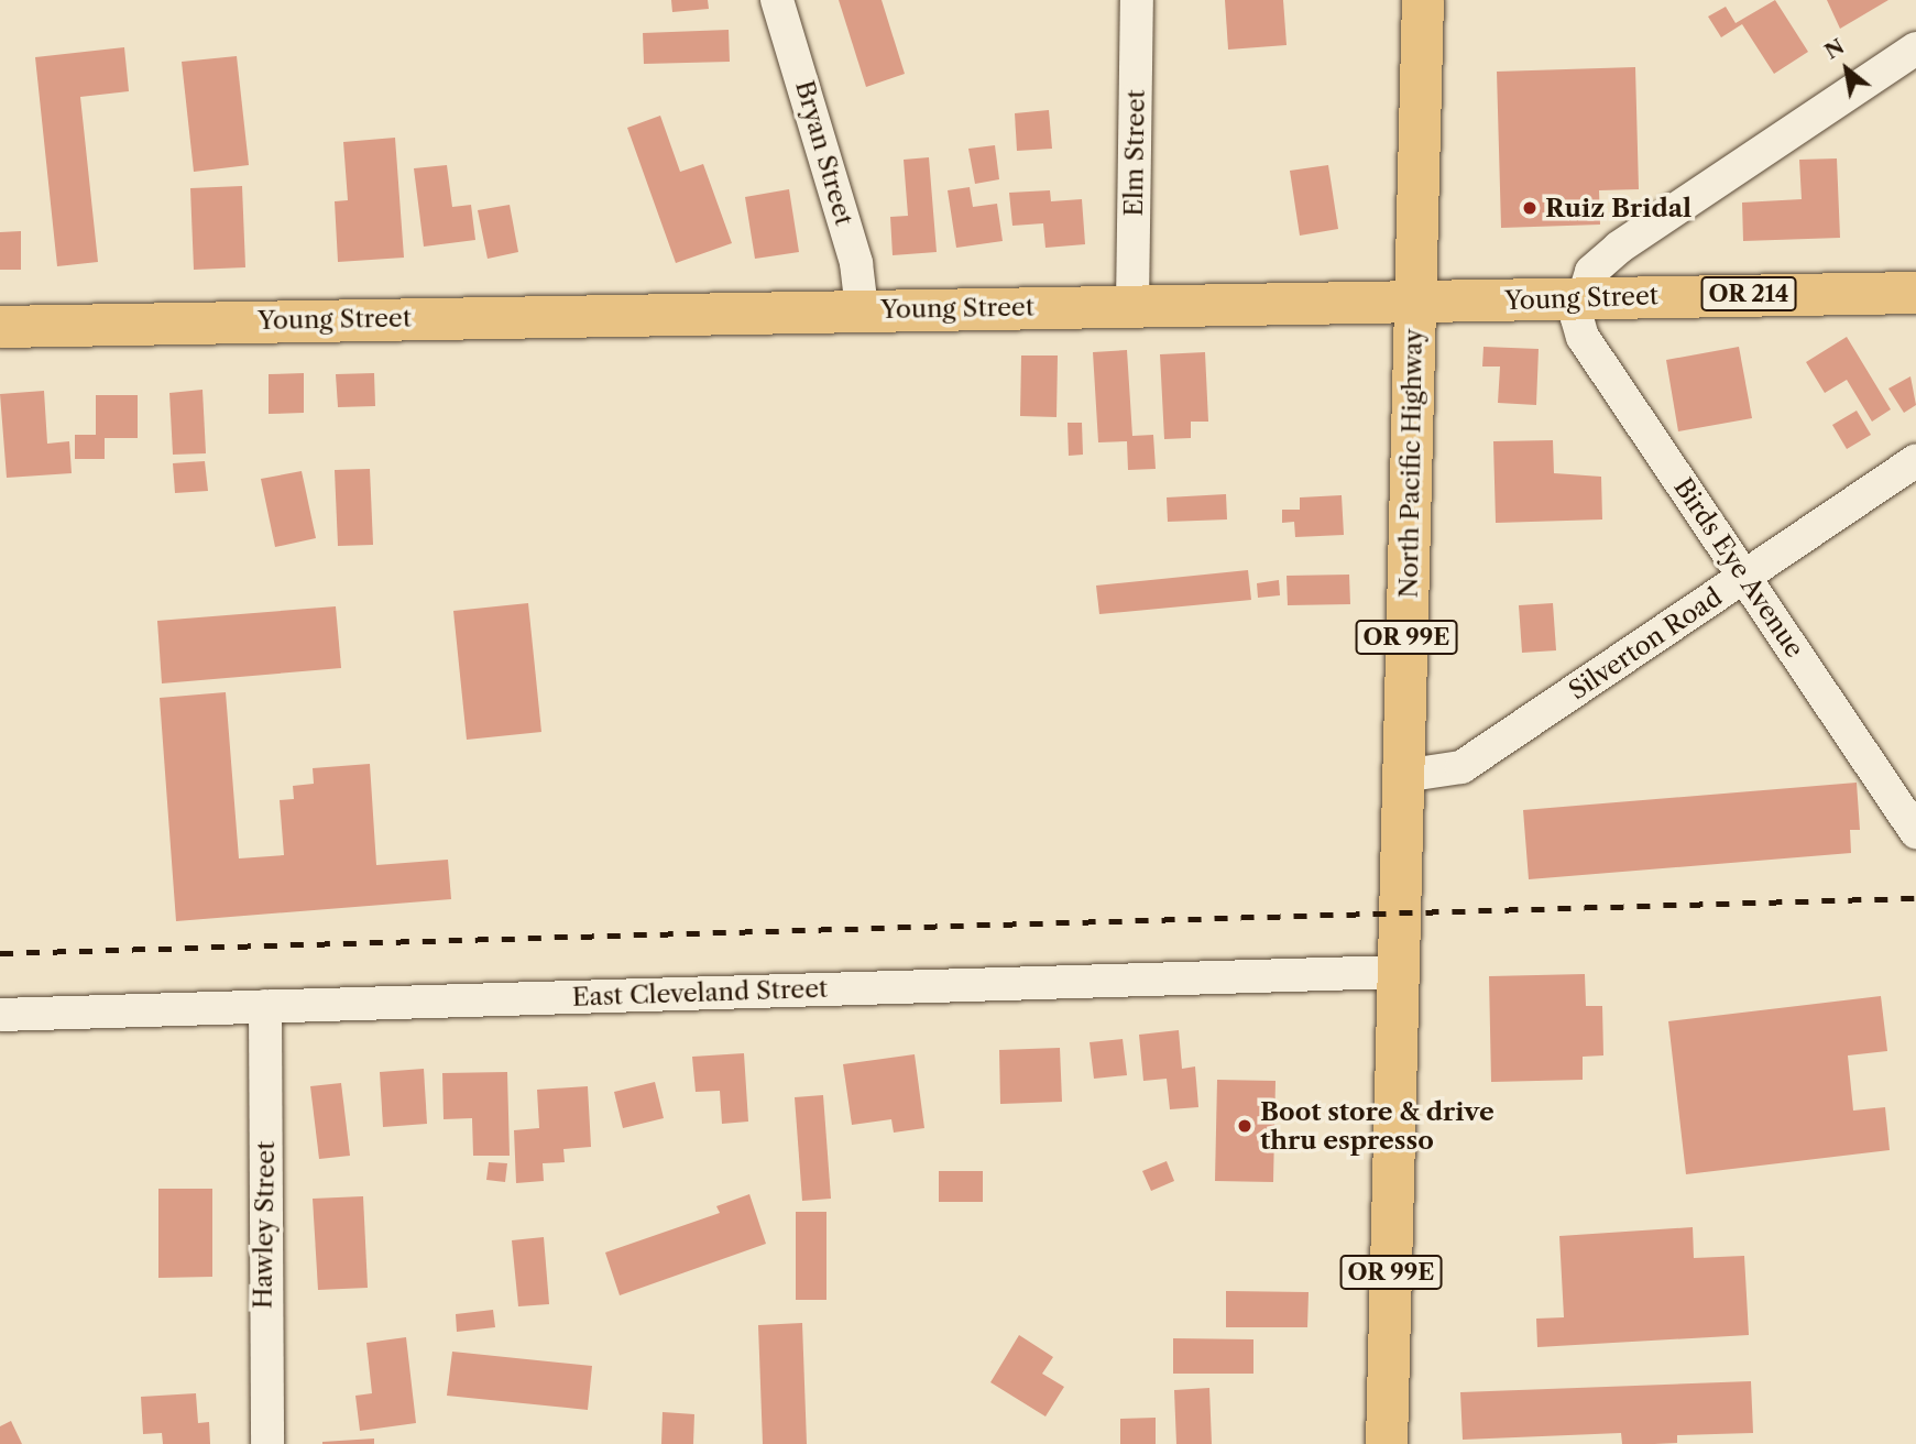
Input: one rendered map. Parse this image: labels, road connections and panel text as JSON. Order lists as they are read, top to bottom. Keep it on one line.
{"streets":{"main road":["OR 214","Young Street","North Pacific Highway","OR 99E"],"street":["Bryan Street","Elm Street","Birds Eye Avenue","Silverton Road","East Cleveland Street","Hawley Street"]},"crossings":[["Bryan Street","Young Street"],["Elm Street","Young Street"],["Young Street","North Pacific Highway"],["Young Street","Birds Eye Avenue"],["North Pacific Highway","OR 99E"],["North Pacific Highway","Silverton Road"],["North Pacific Highway","East Cleveland Street"],["Birds Eye Avenue","Silverton Road"],["OR 99E","East Cleveland Street"],["East Cleveland Street","Hawley Street"]],"places":["Ruiz Bridal","Boot store & drive thru espresso"],"north":"top left"}
